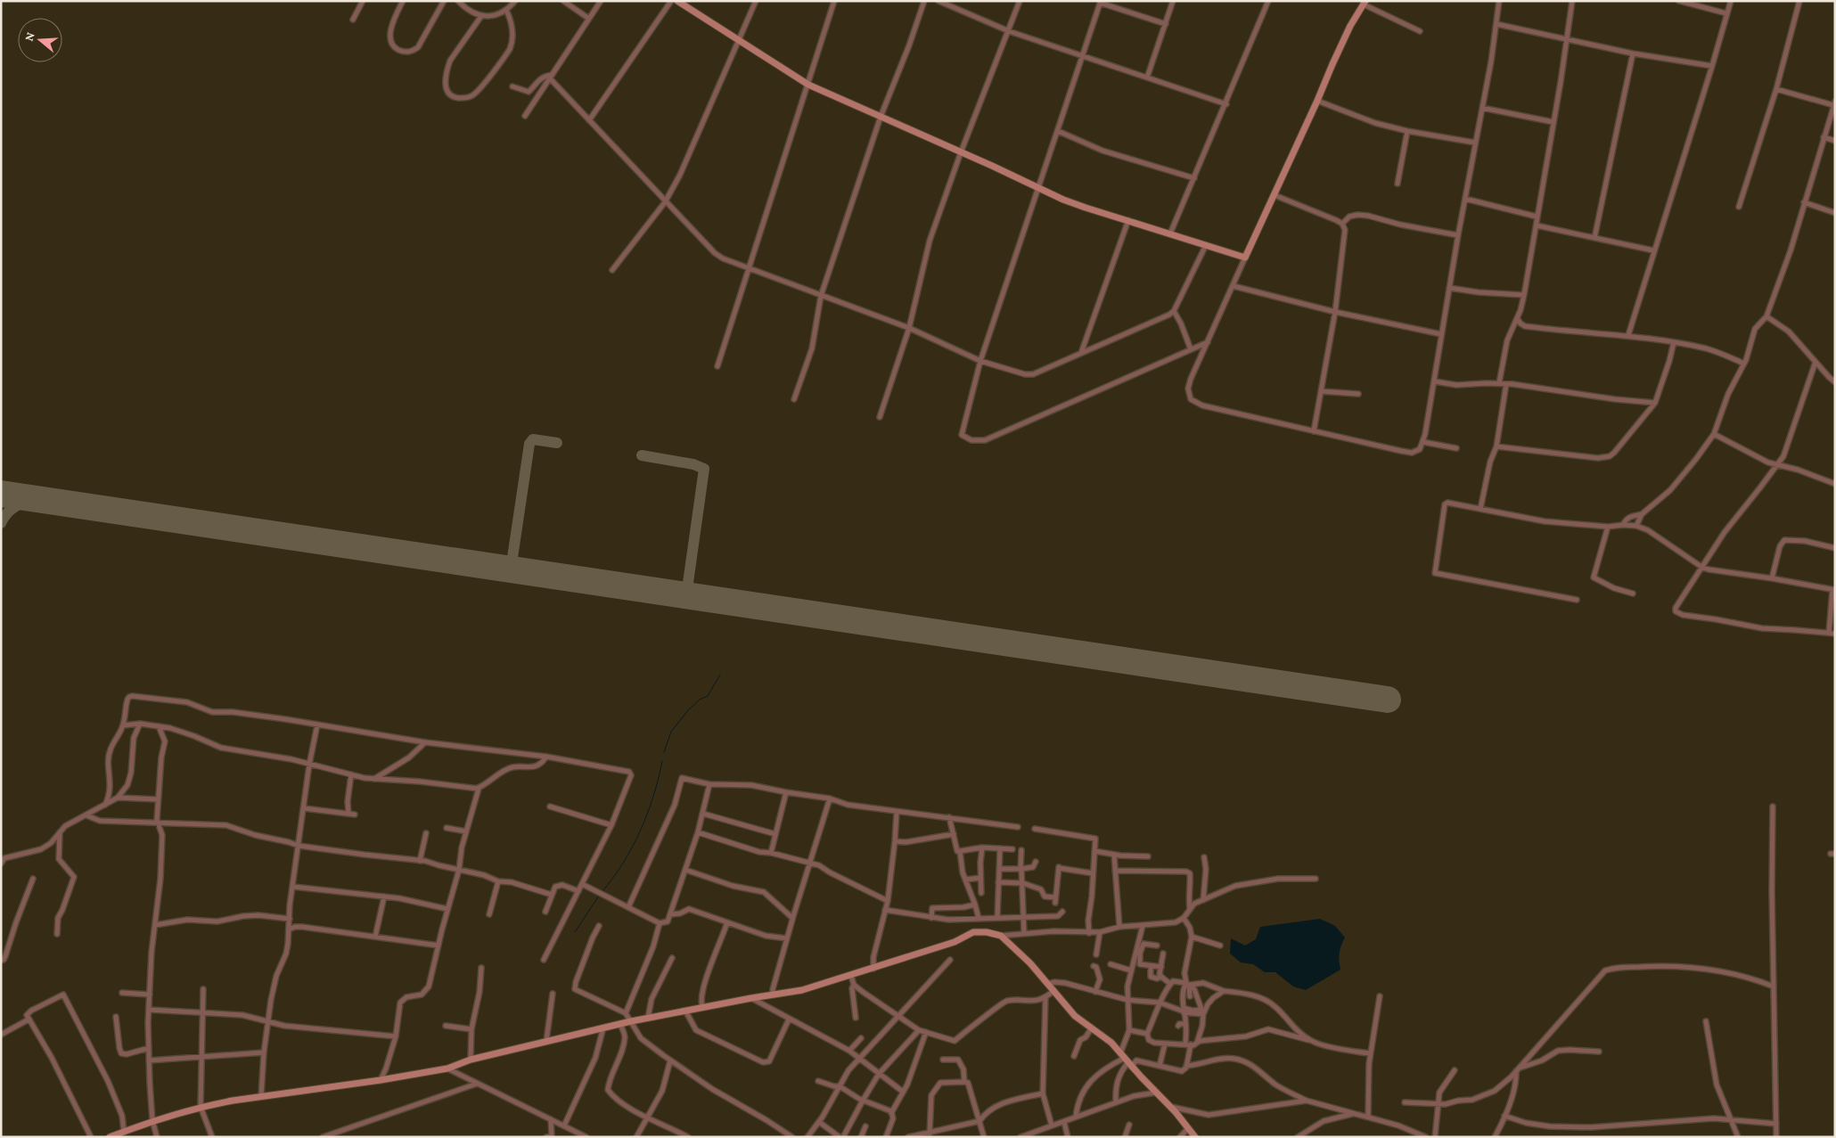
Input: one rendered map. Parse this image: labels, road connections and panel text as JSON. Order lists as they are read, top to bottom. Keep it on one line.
{"north":"left"}
